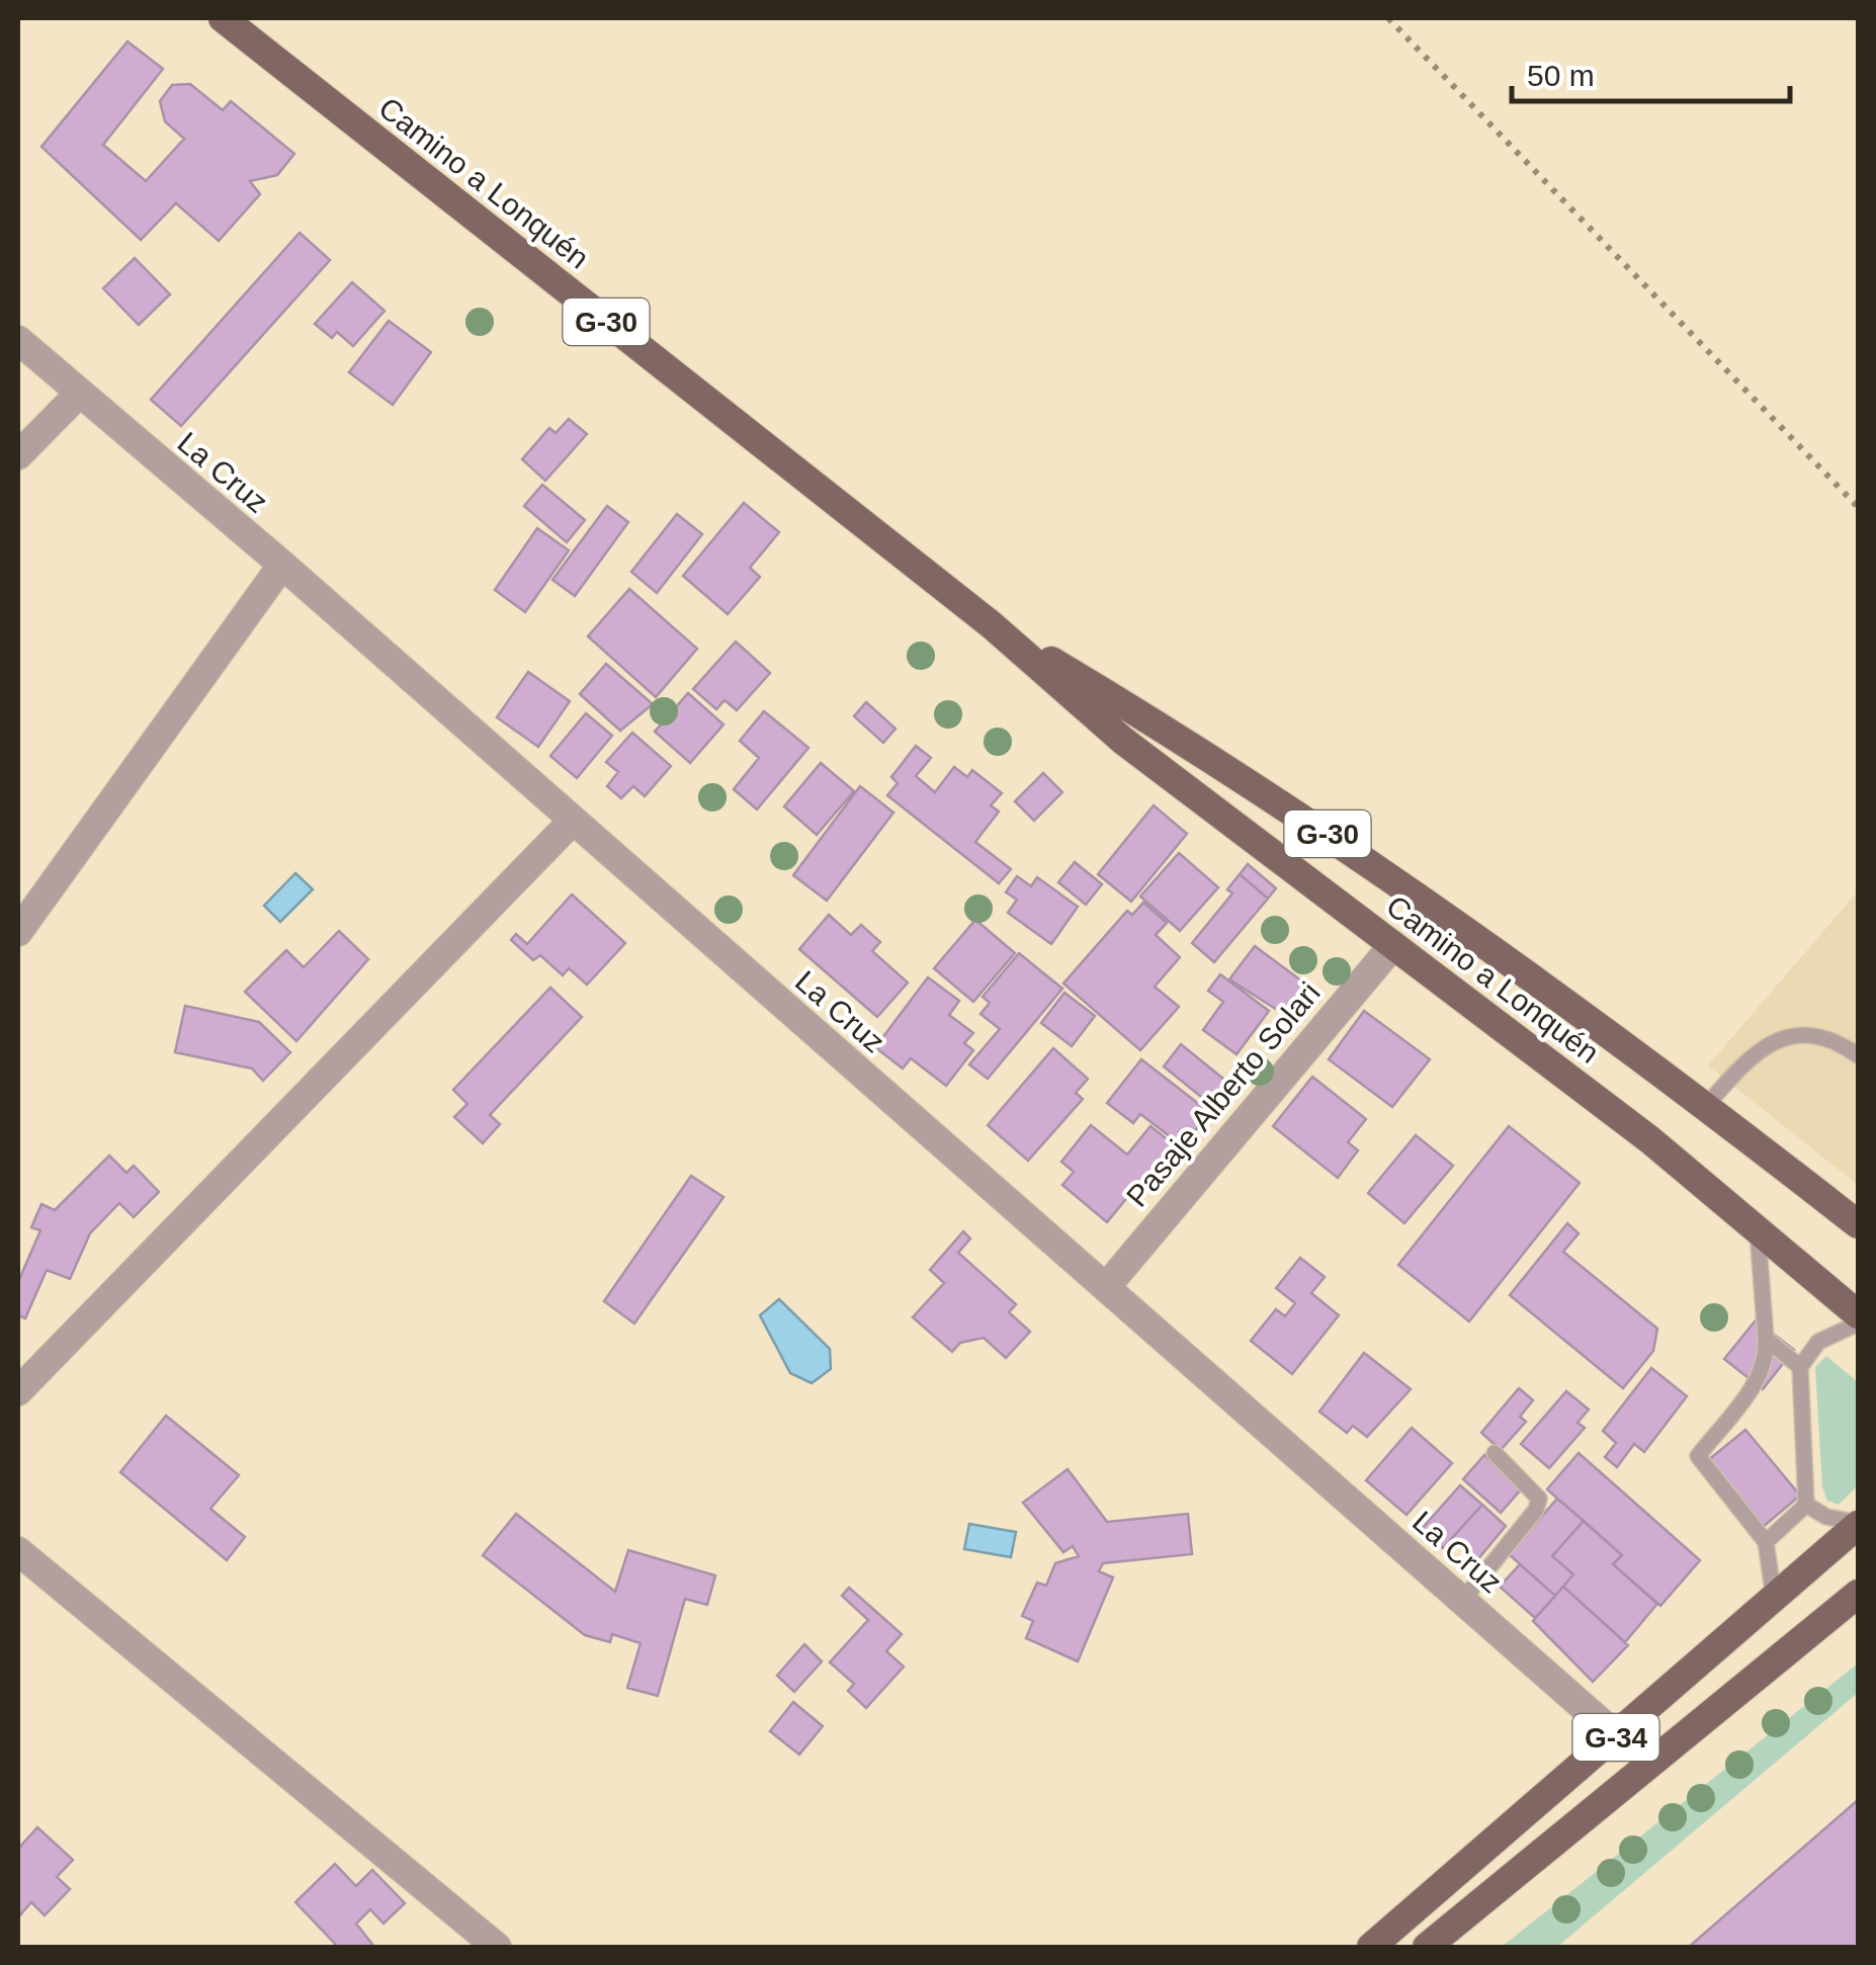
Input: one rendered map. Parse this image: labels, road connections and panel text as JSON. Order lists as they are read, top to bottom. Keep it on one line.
{"streets":{"main road":["Camino a Lonquén","G-30","G-34"],"street":["La Cruz","Pasaje Alberto Solari"]},"crossings":[["Camino a Lonquén","Pasaje Alberto Solari"],["La Cruz","Pasaje Alberto Solari"],["La Cruz","G-34"]],"scale_bar":"50 m"}
